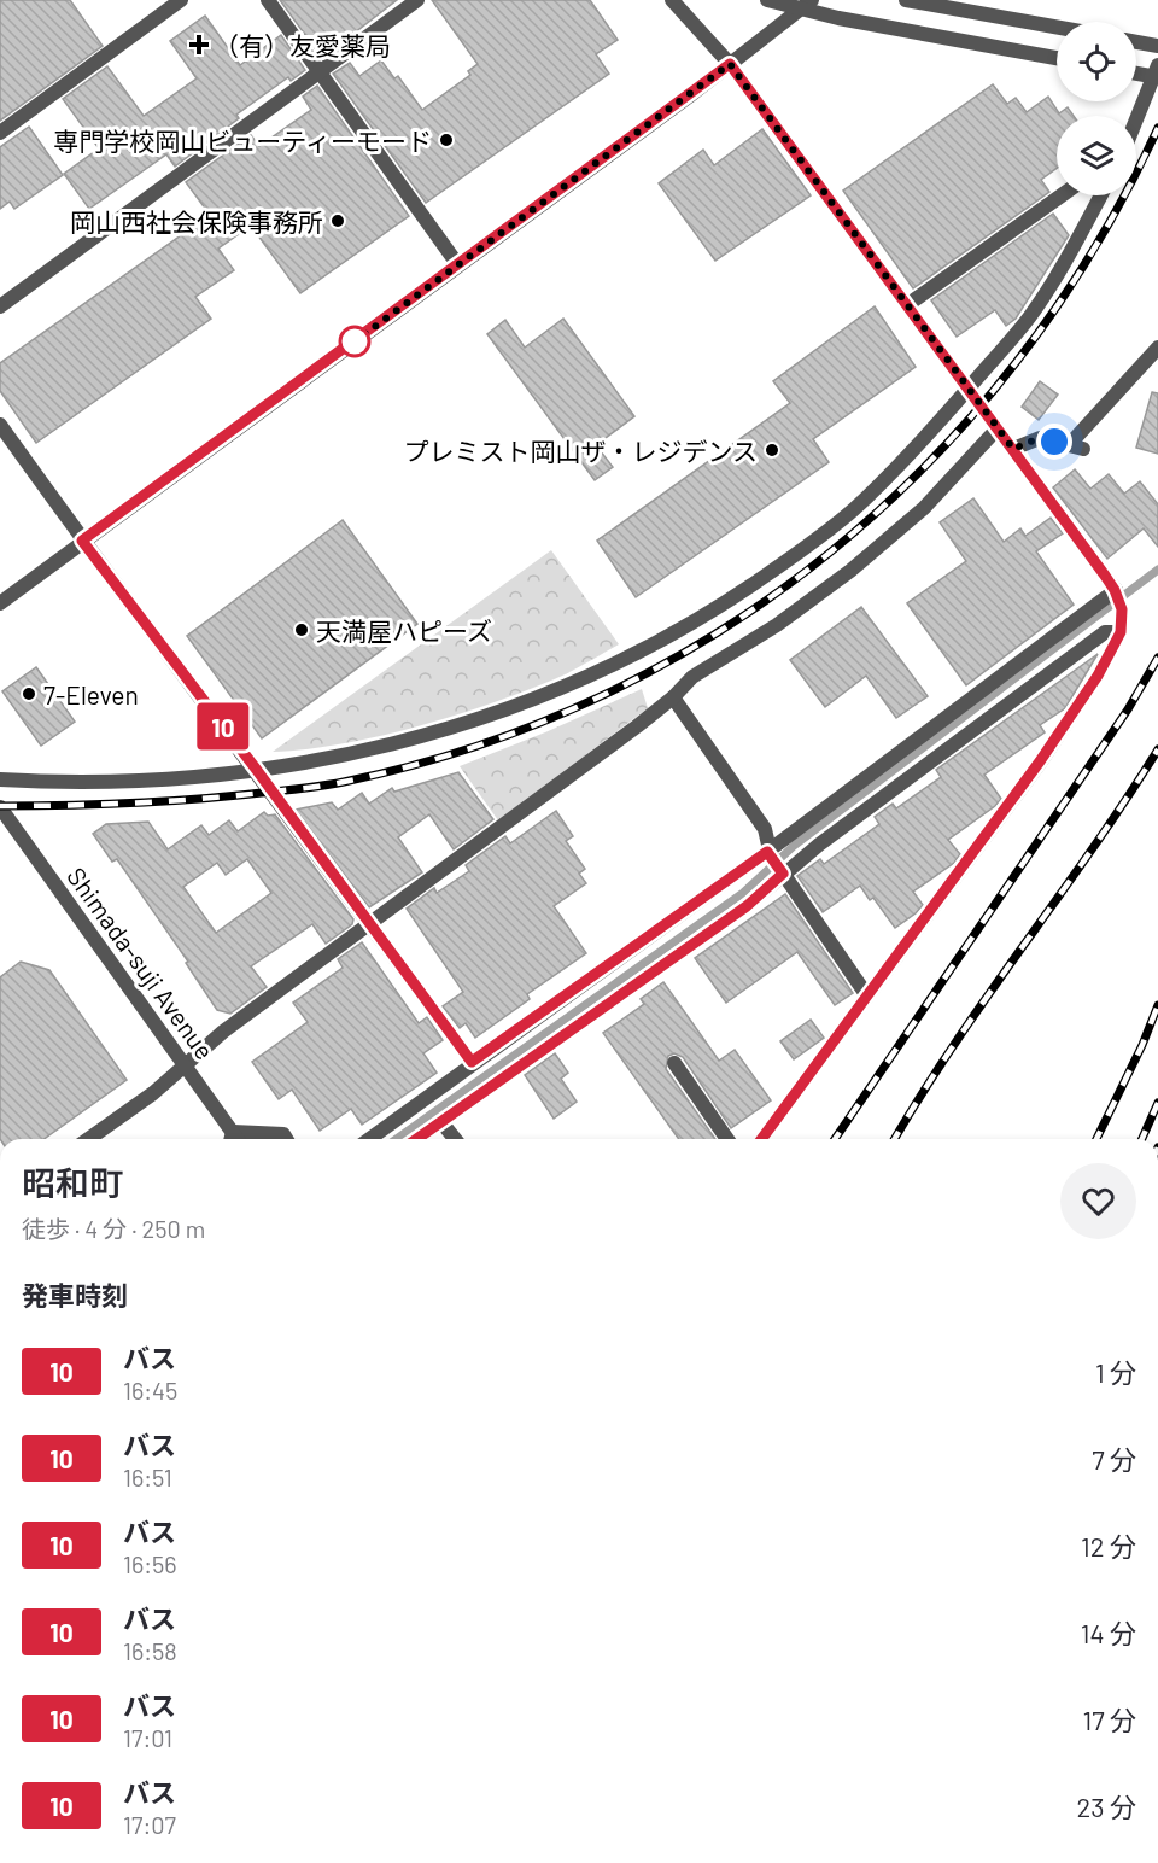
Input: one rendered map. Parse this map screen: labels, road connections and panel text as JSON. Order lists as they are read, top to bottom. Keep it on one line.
{"streets":{"street":["Shimada-suji Avenue"]},"places":{"health":["（有）友愛薬局"],"other":["専門学校岡山ビューティーモード","岡山西社会保険事務所","プレミスト岡山ザ・レジデンス","天満屋ハピーズ","7-Eleven"]},"lines":["bus line 10"],"page":{"on_map":"10","heading":[["昭和町","徒歩 · 4 分 · 250 m"],"発車時刻"],"list":[{"mark":"10","name":"バス","note":"16:45","value":"1 分"},{"mark":"10","name":"バス","note":"16:51","value":"7 分"},{"mark":"10","name":"バス","note":"16:56","value":"12 分"},{"mark":"10","name":"バス","note":"16:58","value":"14 分"},{"mark":"10","name":"バス","note":"17:01","value":"17 分"},{"mark":"10","name":"バス","note":"17:07","value":"23 分"}]}}
